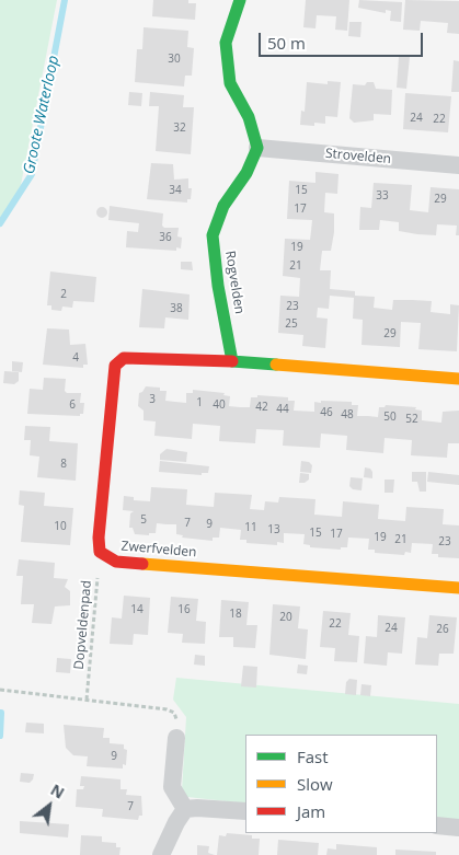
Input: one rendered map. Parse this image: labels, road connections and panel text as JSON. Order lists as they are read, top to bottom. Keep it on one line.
{"streets":{"street":["Strovelden","Rogvelden","Zwerfvelden"],"path":["Dopveldenpad"]},"crossings":[["Strovelden","Rogvelden"],["Rogvelden","Zwerfvelden"],["Zwerfvelden","Dopveldenpad"]],"water":["Groote Waterloop"],"house_numbers":["30","24","22","32","34","15","33","29","17","36","19","21","2","23","38","25","29","4","3","1","6","40","42","44","46","48","50","52","8","5","7","9","10","11","13","15","17","19","21","23","14","16","18","20","22","24","26","9","7"],"legend":["Fast","Slow","Jam"],"scale_bar":"50 m","north":"top right"}
